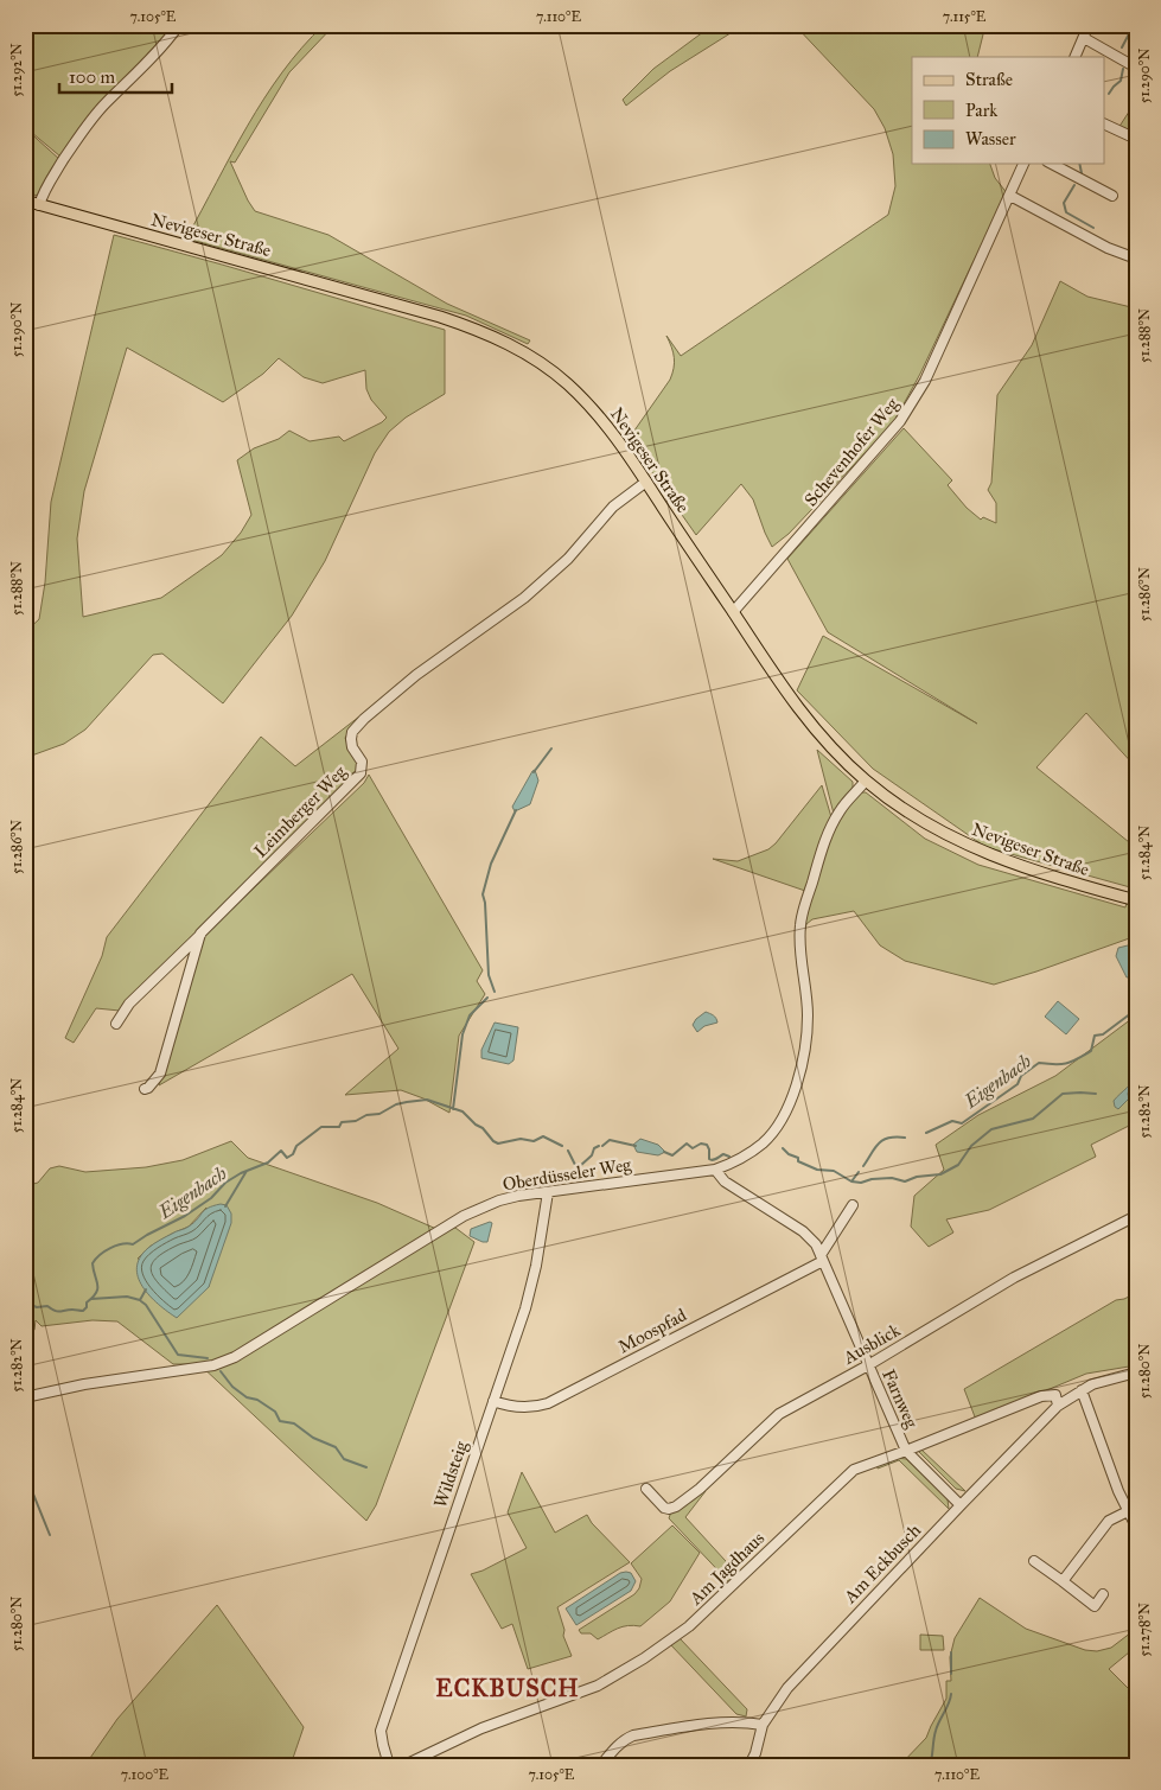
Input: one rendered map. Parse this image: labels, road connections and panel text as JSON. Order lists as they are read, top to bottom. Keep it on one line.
{"streets":{"main road":["Nevigeser Straße"],"street":["Schevenhofer Weg","Leimberger Weg","Oberdüsseler Weg","Moospfad","Ausblick","Farnweg","Wildsteig","Am Eckbusch","Am Jagdhaus"]},"crossings":[["Nevigeser Straße","Schevenhofer Weg"],["Nevigeser Straße","Leimberger Weg"],["Nevigeser Straße","Oberdüsseler Weg"],["Oberdüsseler Weg","Farnweg"],["Oberdüsseler Weg","Wildsteig"],["Moospfad","Farnweg"],["Moospfad","Wildsteig"],["Ausblick","Farnweg"],["Farnweg","Am Eckbusch"],["Farnweg","Am Jagdhaus"],["Am Eckbusch","Am Jagdhaus"]],"districts":["ECKBUSCH"],"water":["Eigenbach"],"legend":["Straße","Park","Wasser"],"scale_bar":"100 m","coordinates":["7.105°E","7.110°E","7.115°E","51.292°N","51.290°N","51.288°N","51.286°N","51.284°N","51.282°N","51.280°N","51.278°N","7.100°E"]}
